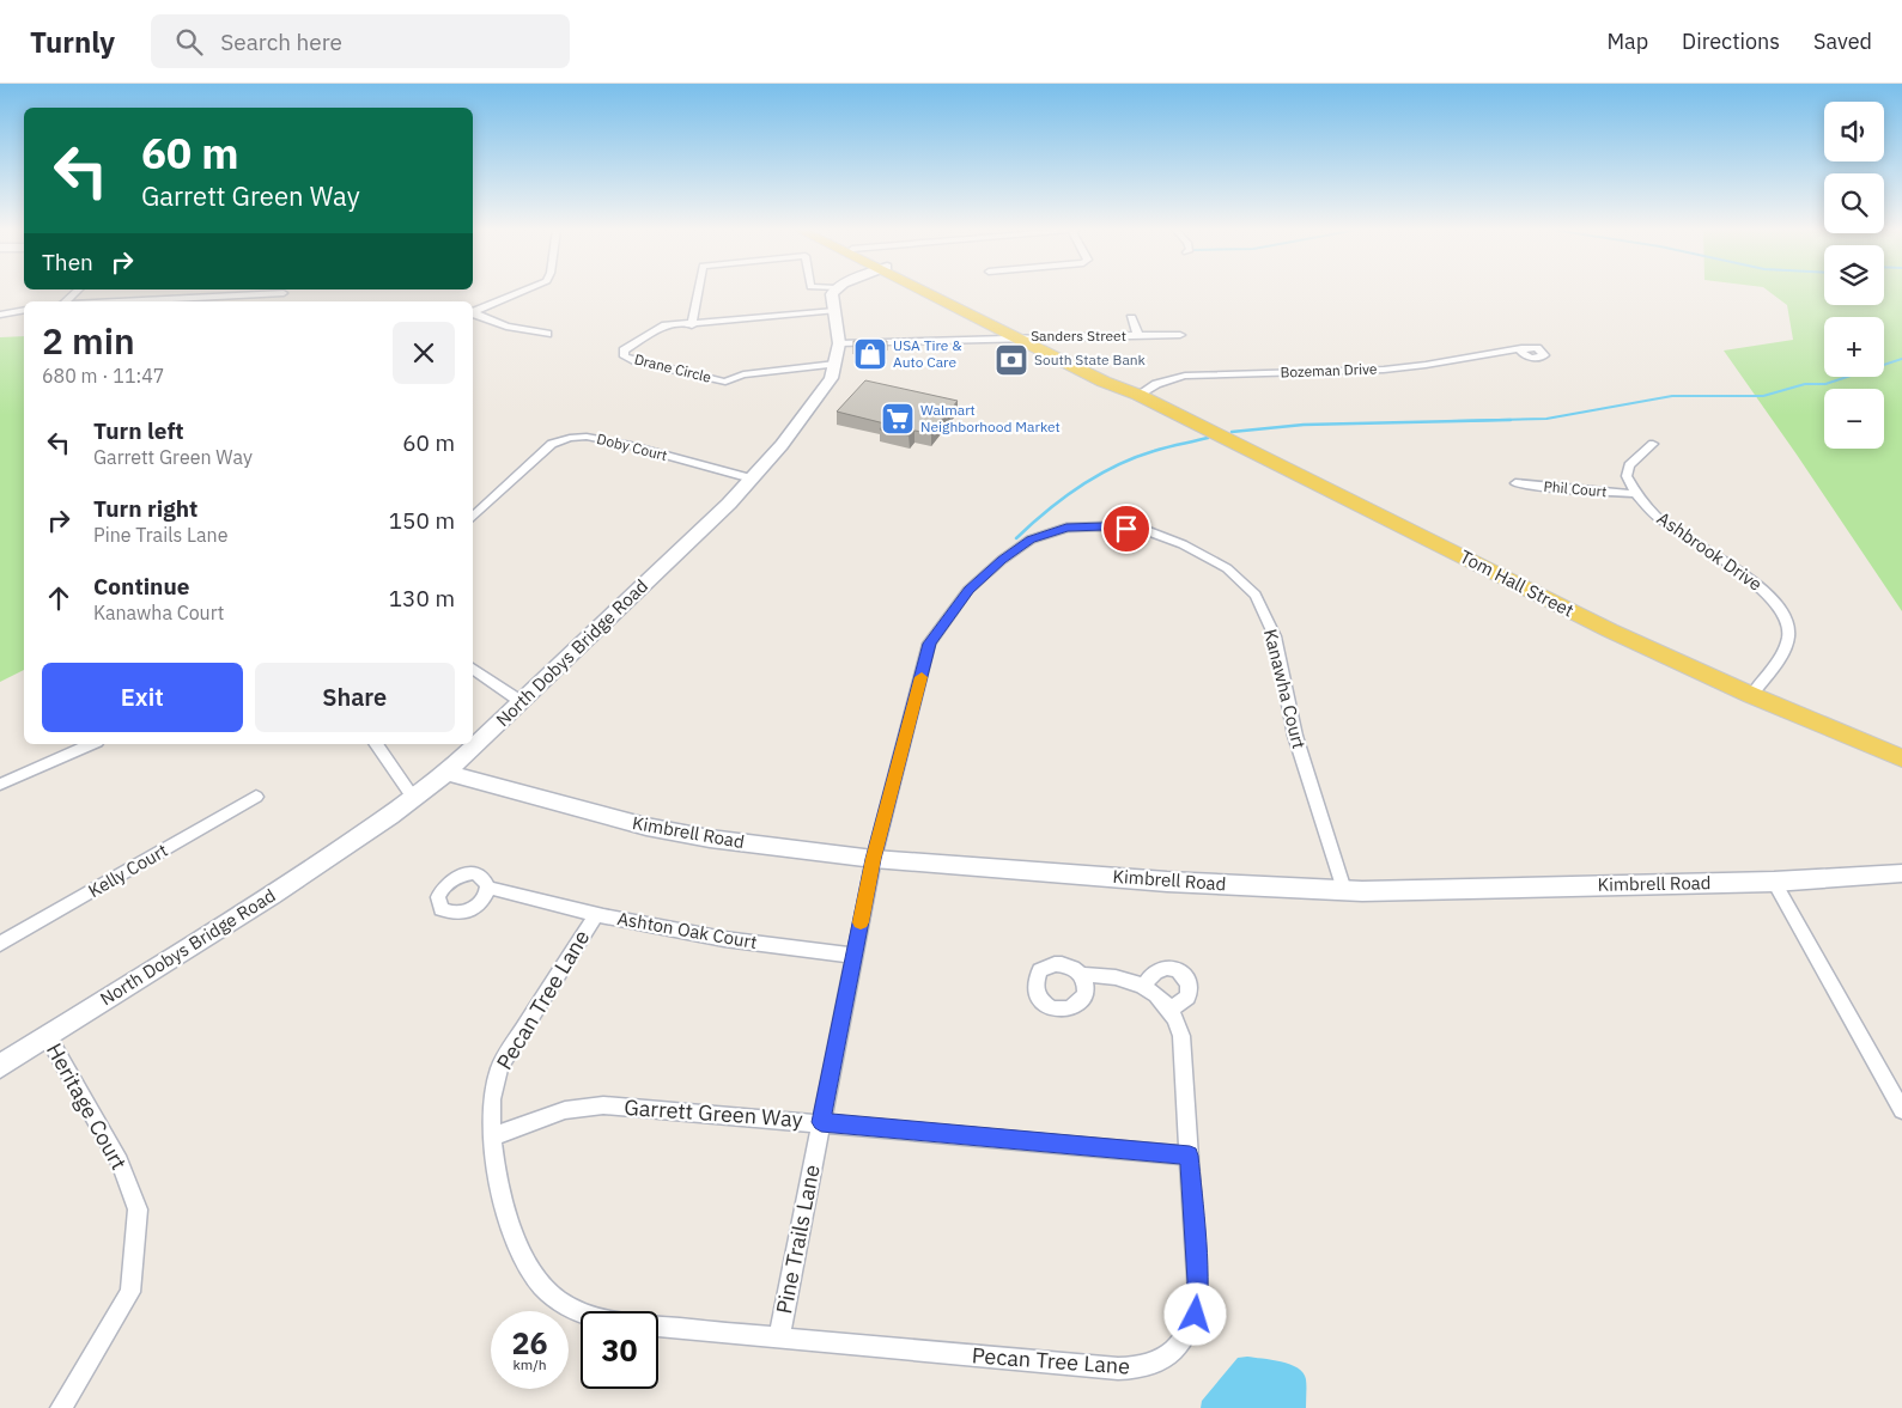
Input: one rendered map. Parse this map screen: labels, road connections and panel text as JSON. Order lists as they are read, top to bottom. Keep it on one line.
{"streets":{"main road":["Tom Hall Street"],"street":["Sanders Street","Drane Circle","Bozeman Drive","Doby Court","Phil Court","Ashbrook Drive","North Dobys Bridge Road","Kanawha Court","Kimbrell Road","Kelly Court","Ashton Oak Court","Pecan Tree Lane","Heritage Court","Garrett Green Way","Pine Trails Lane"]},"crossings":[["Sanders Street","Tom Hall Street"],["Sanders Street","North Dobys Bridge Road"],["Drane Circle","North Dobys Bridge Road"],["Bozeman Drive","Tom Hall Street"],["Doby Court","North Dobys Bridge Road"],["Phil Court","Ashbrook Drive"],["Ashbrook Drive","Tom Hall Street"],["North Dobys Bridge Road","Kimbrell Road"],["North Dobys Bridge Road","Heritage Court"],["Kanawha Court","Kimbrell Road"],["Kanawha Court","Pine Trails Lane"],["Kimbrell Road","Pine Trails Lane"],["Ashton Oak Court","Pecan Tree Lane"],["Ashton Oak Court","Pine Trails Lane"],["Pecan Tree Lane","Garrett Green Way"],["Pecan Tree Lane","Pine Trails Lane"],["Garrett Green Way","Pine Trails Lane"]],"places":{"shop":["USA Tire & Auto Care"],"bank":["South State Bank"],"supermarket":["Walmart Neighborhood Market"]},"page":{"header":"Turnly","search":"Search here","nav":["Map","Directions","Saved"],"map_buttons":["+","−"],"turn":["60 m","Garrett Green Way"],"then":"Then","heading":["2 min","680 m · 11:47"],"list":[{"name":"Turn left","note":"Garrett Green Way","value":"60 m"},{"name":"Turn right","note":"Pine Trails Lane","value":"150 m"},{"name":"Continue","note":"Kanawha Court","value":"130 m"}],"buttons":["Exit","Share"],"speed":"26 km/h","limit":"30"}}
